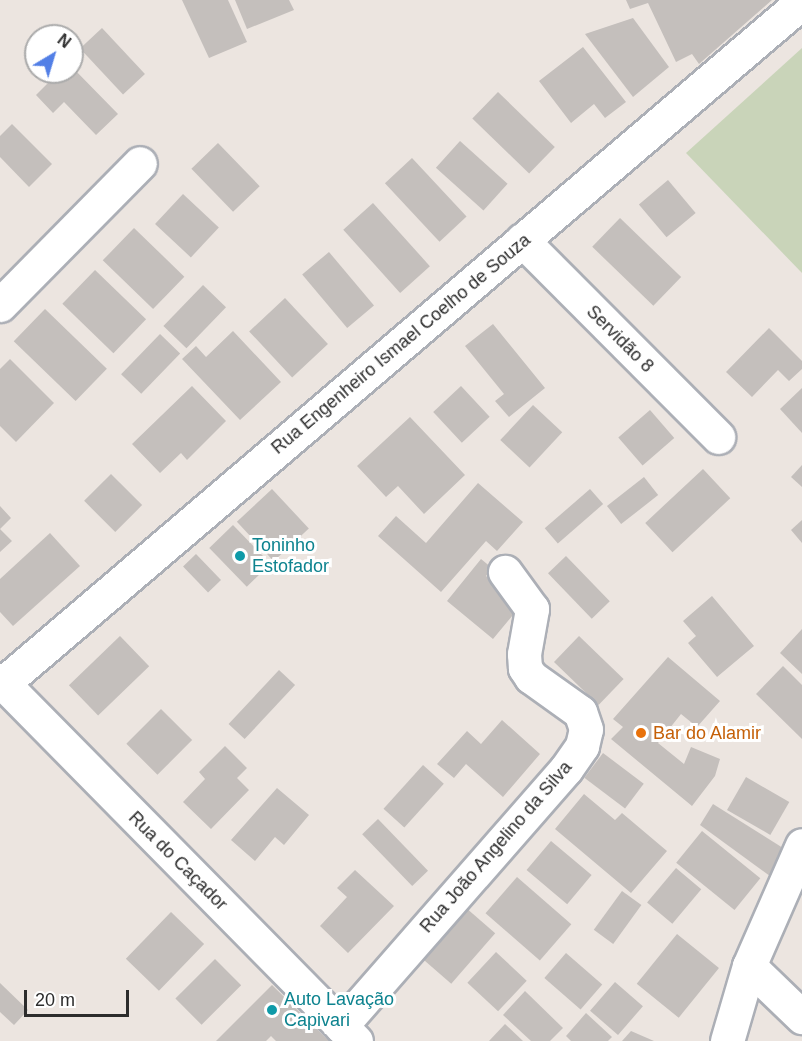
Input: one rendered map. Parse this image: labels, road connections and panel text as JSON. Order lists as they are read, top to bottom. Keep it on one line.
{"streets":{"street":["Servidão 8","Rua Engenheiro Ismael Coelho de Souza","Rua João Angelino da Silva","Rua do Caçador"]},"crossings":[["Servidão 8","Rua Engenheiro Ismael Coelho de Souza"],["Rua Engenheiro Ismael Coelho de Souza","Rua do Caçador"],["Rua João Angelino da Silva","Rua do Caçador"]],"places":["Toninho Estofador","Bar do Alamir","Auto Lavação Capivari"],"scale_bar":"20 m","north":"top right"}
